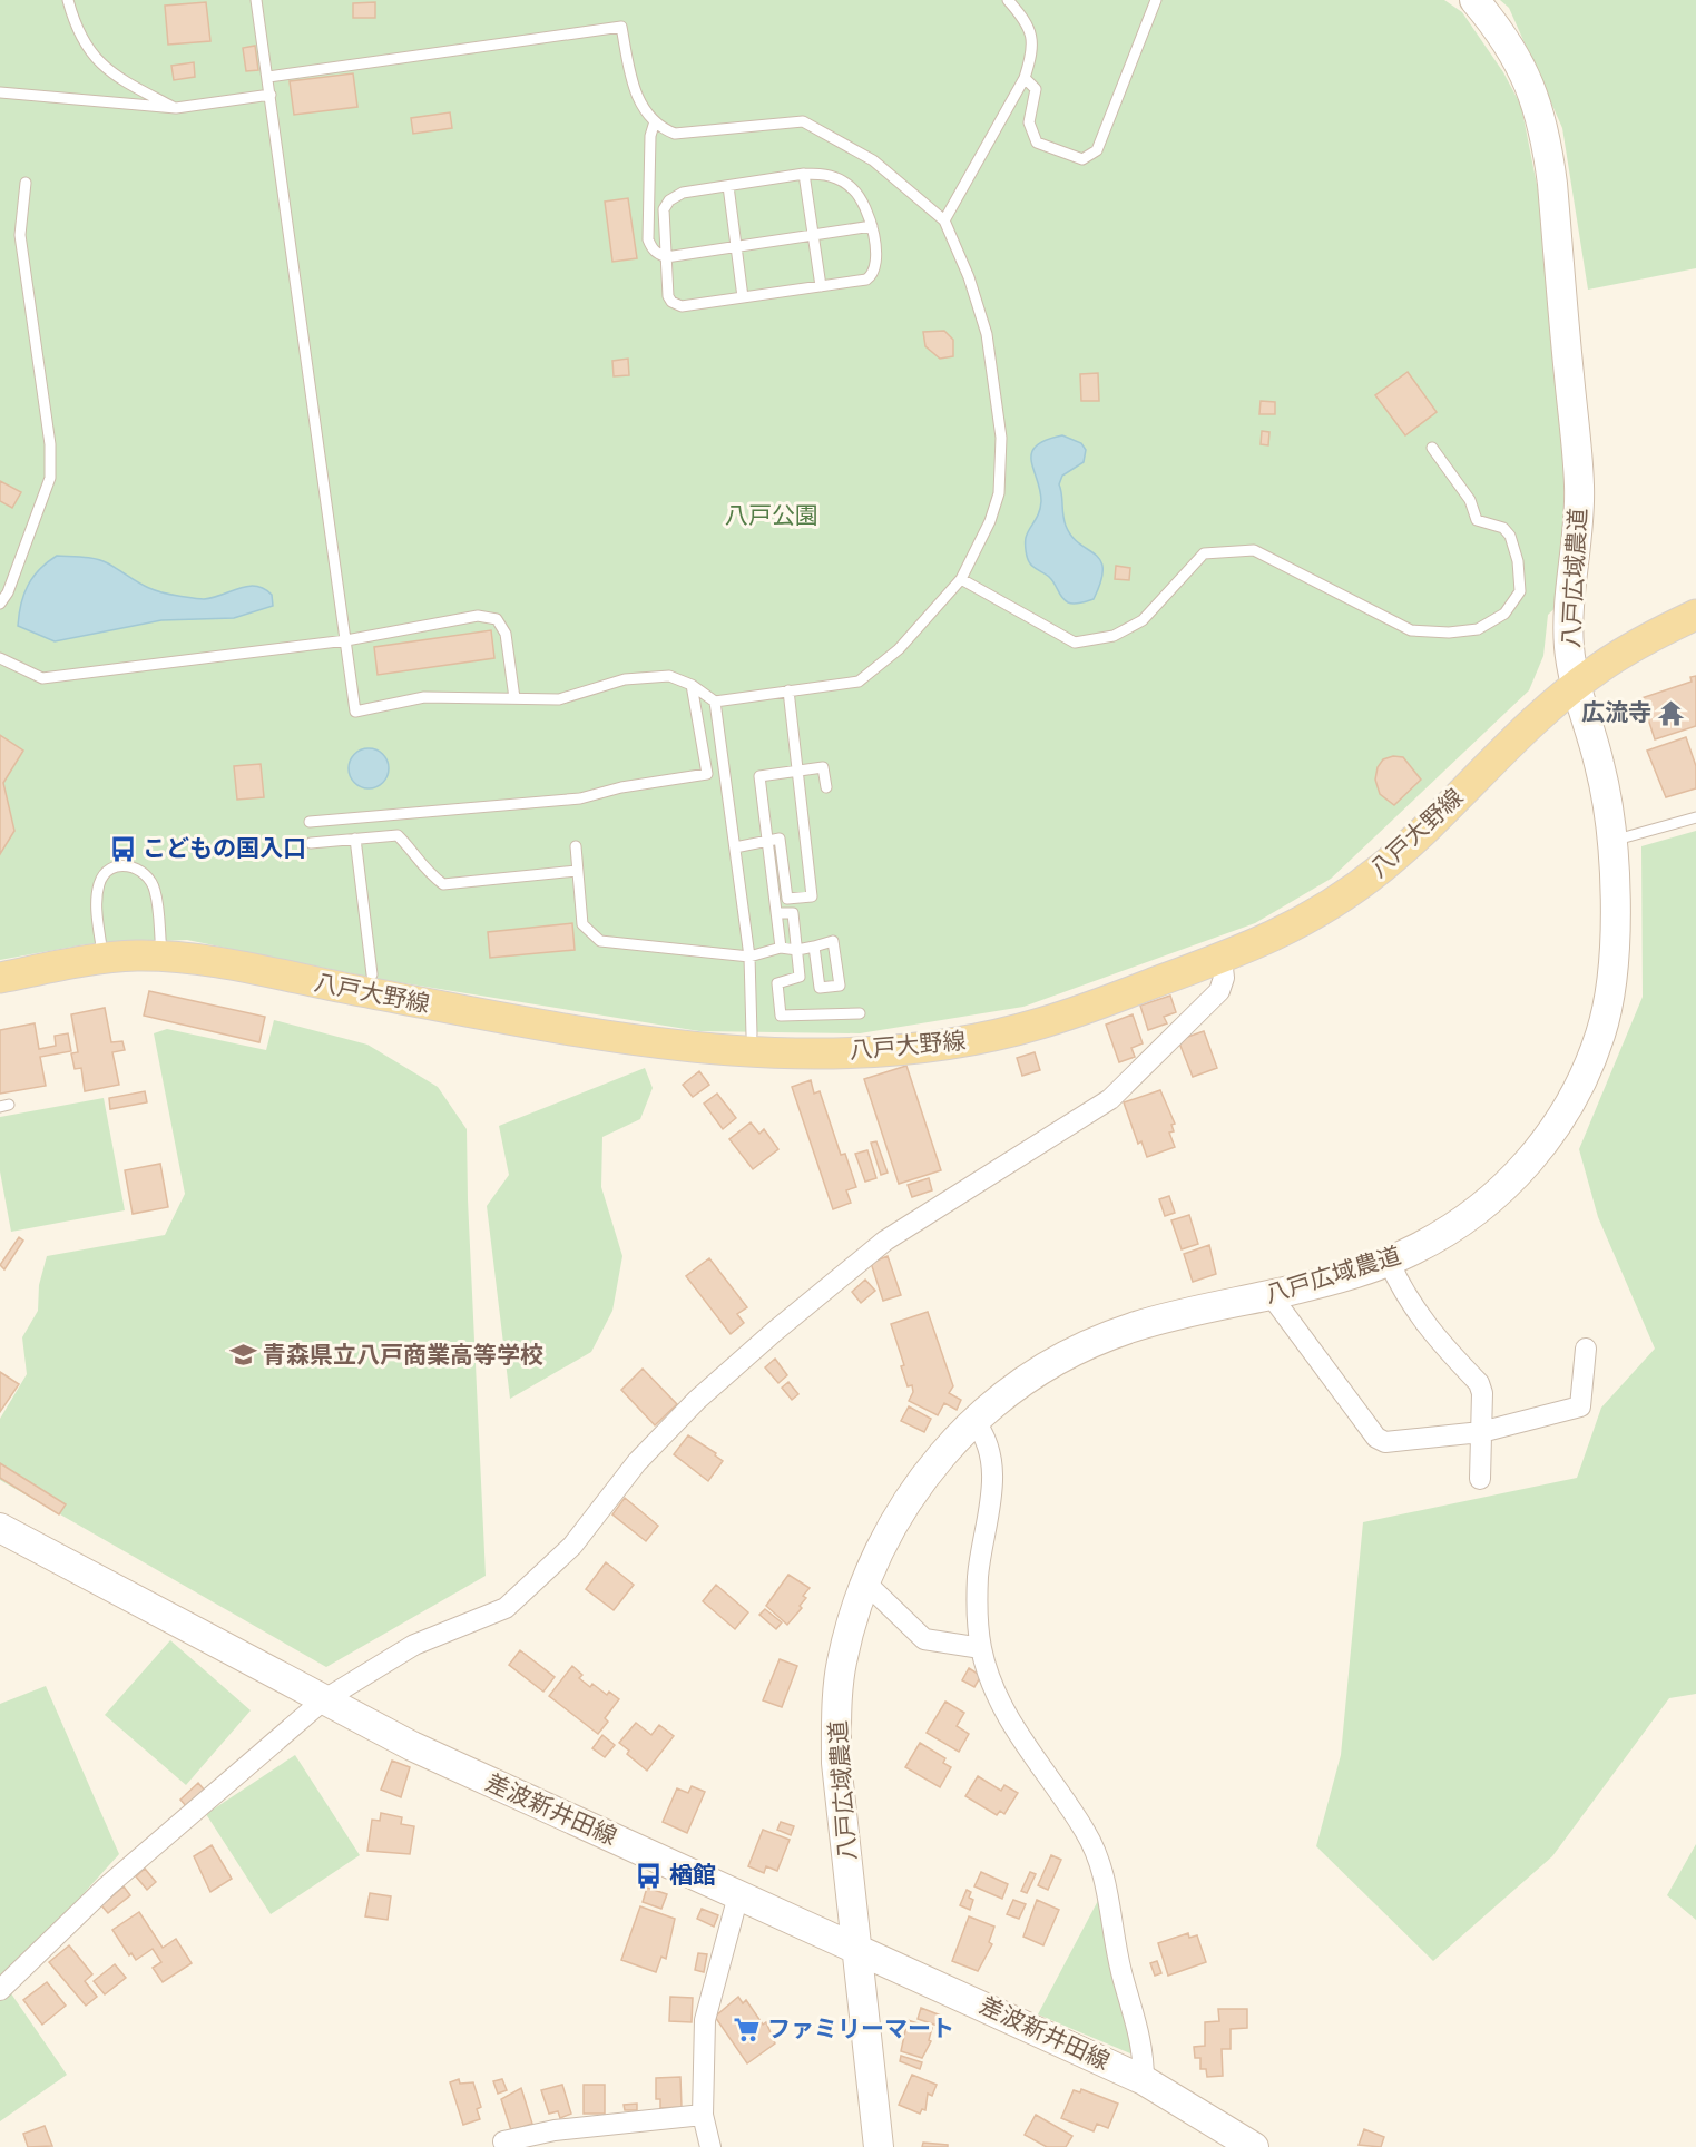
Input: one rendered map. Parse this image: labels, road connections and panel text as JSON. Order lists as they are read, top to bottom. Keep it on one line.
{"streets":{"main road":["八戸大野線"],"street":["八戸広域農道","差波新井田線"]},"crossings":[["八戸広域農道","八戸大野線"],["八戸広域農道","差波新井田線"]],"parks":["八戸公園"],"places":{"temple":["広流寺"],"bus stop":["こどもの国入口","楢館"],"school or university":["青森県立八戸商業高等学校"],"supermarket":["ファミリーマート"]}}
